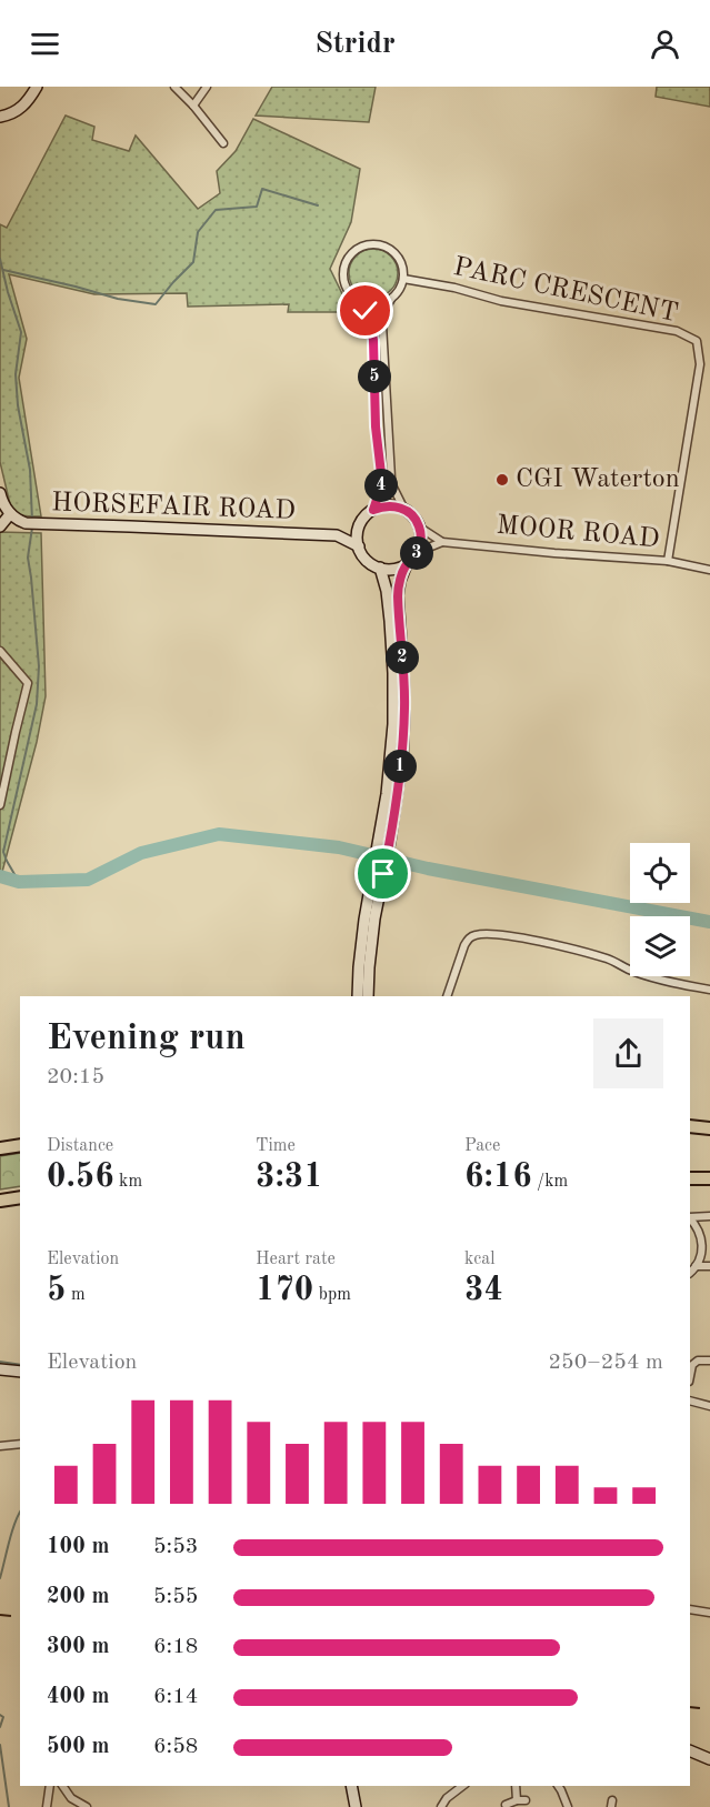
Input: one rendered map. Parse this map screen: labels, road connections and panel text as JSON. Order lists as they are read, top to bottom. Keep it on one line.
{"streets":{"street":["PARC CRESCENT","HORSEFAIR ROAD","MOOR ROAD"]},"crossings":[["PARC CRESCENT","MOOR ROAD"],["HORSEFAIR ROAD","MOOR ROAD"]],"places":["CGI Waterton"],"page":{"header":"Stridr","pins":["5","4","3","2","1"],"heading":["Evening run","20:15"],"stats":[["Distance","0.56 km"],["Time","3:31"],["Pace","6:16 /km"],["Elevation","5 m"],["Heart rate","170 bpm"],["kcal","34"]],"chart":["Elevation","250–254 m"],"list":[{"name":"100 m","note":"5:53"},{"name":"200 m","note":"5:55"},{"name":"300 m","note":"6:18"},{"name":"400 m","note":"6:14"},{"name":"500 m","note":"6:58"}]}}
